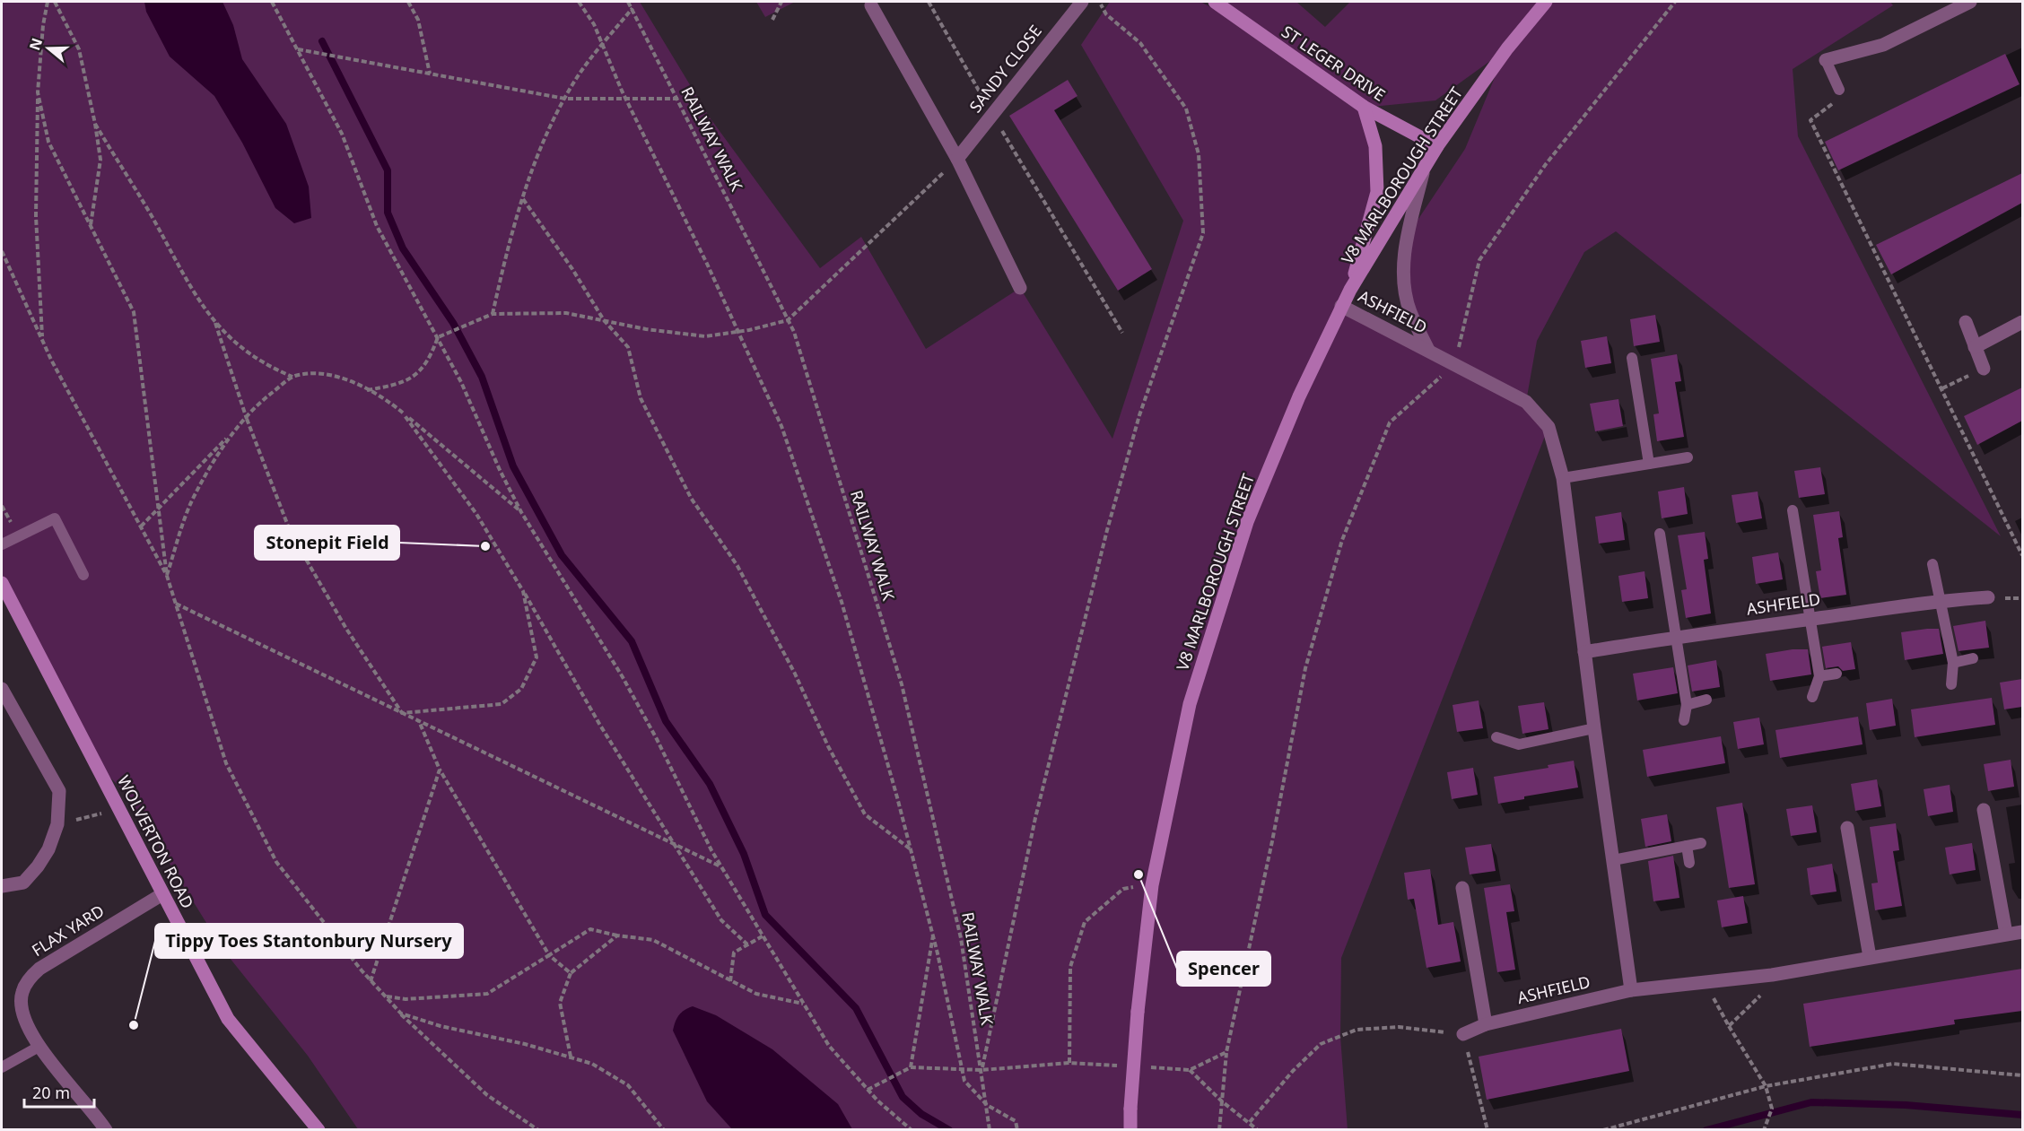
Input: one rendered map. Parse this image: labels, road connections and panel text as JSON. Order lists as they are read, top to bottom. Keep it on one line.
{"streets":{"street":["ST LEGER DRIVE","SANDY CLOSE","V8 MARLBOROUGH STREET","ASHFIELD","WOLVERTON ROAD","FLAX YARD"],"path":["RAILWAY WALK"]},"crossings":[["ST LEGER DRIVE","V8 MARLBOROUGH STREET"],["V8 MARLBOROUGH STREET","ASHFIELD"],["WOLVERTON ROAD","FLAX YARD"]],"places":["Stonepit Field","Spencer","Tippy Toes Stantonbury Nursery"],"scale_bar":"20 m","north":"left"}
